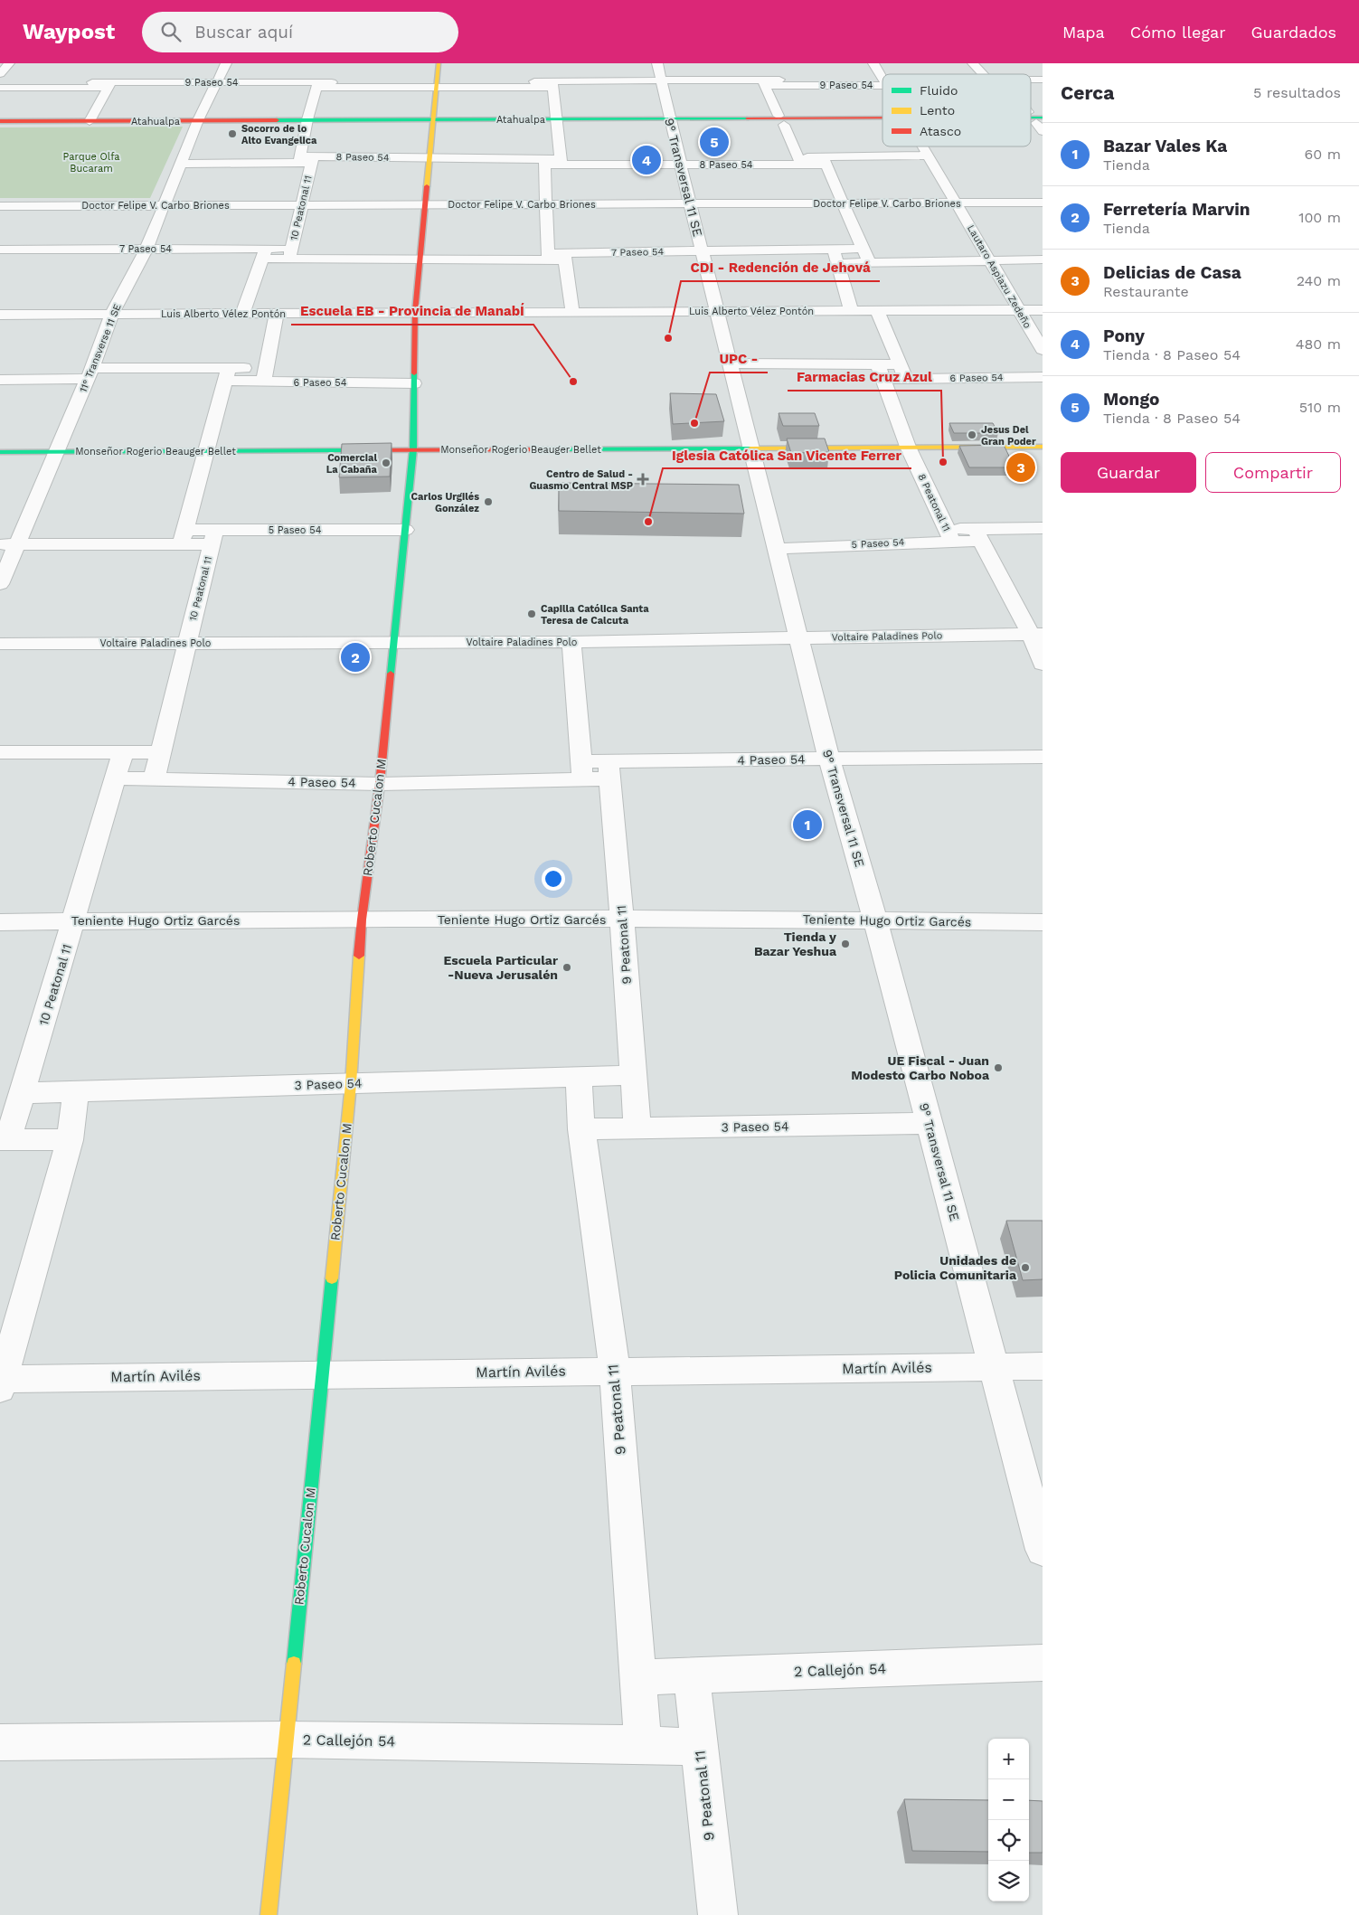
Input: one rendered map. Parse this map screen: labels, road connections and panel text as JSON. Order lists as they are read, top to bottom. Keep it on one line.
{"streets":{"street":["9 Paseo 54","Atahualpa","8 Paseo 54","9° Transversal 11 SE","Doctor Felipe V. Carbo Briones","10 Peatonal 11","7 Paseo 54","Lautaro Aspiazu Zedeño","Luis Alberto Vélez Pontón","11° Transverse 11 SE","6 Paseo 54","Monseñor Rogerio Beauger Bellet","8 Peatonal 11","5 Paseo 54","Voltaire Paladines Polo","4 Paseo 54","Roberto Cucalon M","Teniente Hugo Ortiz Garcés","9 Peatonal 11","3 Paseo 54","Martín Avilés","2 Callejón 54"]},"crossings":[["9 Paseo 54","9° Transversal 11 SE"],["9 Paseo 54","10 Peatonal 11"],["9 Paseo 54","11° Transverse 11 SE"],["Atahualpa","9° Transversal 11 SE"],["Atahualpa","10 Peatonal 11"],["Atahualpa","11° Transverse 11 SE"],["8 Paseo 54","9° Transversal 11 SE"],["8 Paseo 54","10 Peatonal 11"],["8 Paseo 54","Lautaro Aspiazu Zedeño"],["8 Paseo 54","11° Transverse 11 SE"],["9° Transversal 11 SE","Doctor Felipe V. Carbo Briones"],["9° Transversal 11 SE","7 Paseo 54"],["9° Transversal 11 SE","Luis Alberto Vélez Pontón"],["9° Transversal 11 SE","6 Paseo 54"],["9° Transversal 11 SE","Monseñor Rogerio Beauger Bellet"],["9° Transversal 11 SE","5 Paseo 54"],["9° Transversal 11 SE","Voltaire Paladines Polo"],["9° Transversal 11 SE","4 Paseo 54"],["9° Transversal 11 SE","Teniente Hugo Ortiz Garcés"],["9° Transversal 11 SE","3 Paseo 54"],["9° Transversal 11 SE","Martín Avilés"],["Doctor Felipe V. Carbo Briones","10 Peatonal 11"],["Doctor Felipe V. Carbo Briones","Lautaro Aspiazu Zedeño"],["Doctor Felipe V. Carbo Briones","11° Transverse 11 SE"],["10 Peatonal 11","7 Paseo 54"],["10 Peatonal 11","5 Paseo 54"],["10 Peatonal 11","Voltaire Paladines Polo"],["10 Peatonal 11","4 Paseo 54"],["10 Peatonal 11","Teniente Hugo Ortiz Garcés"],["10 Peatonal 11","3 Paseo 54"],["7 Paseo 54","11° Transverse 11 SE"],["Lautaro Aspiazu Zedeño","Luis Alberto Vélez Pontón"],["Luis Alberto Vélez Pontón","11° Transverse 11 SE"],["11° Transverse 11 SE","6 Paseo 54"],["11° Transverse 11 SE","Monseñor Rogerio Beauger Bellet"],["11° Transverse 11 SE","5 Paseo 54"],["6 Paseo 54","8 Peatonal 11"],["Monseñor Rogerio Beauger Bellet","8 Peatonal 11"],["Monseñor Rogerio Beauger Bellet","Roberto Cucalon M"],["8 Peatonal 11","5 Paseo 54"],["5 Paseo 54","Roberto Cucalon M"],["Voltaire Paladines Polo","Roberto Cucalon M"],["4 Paseo 54","Roberto Cucalon M"],["4 Paseo 54","9 Peatonal 11"],["Roberto Cucalon M","Teniente Hugo Ortiz Garcés"],["Roberto Cucalon M","3 Paseo 54"],["Roberto Cucalon M","Martín Avilés"],["Roberto Cucalon M","2 Callejón 54"],["Teniente Hugo Ortiz Garcés","9 Peatonal 11"],["9 Peatonal 11","3 Paseo 54"],["9 Peatonal 11","Martín Avilés"],["9 Peatonal 11","2 Callejón 54"]],"parks":["Parque Olfa Bucaram"],"places":{"other":["Socorro de lo Alto Evangelica","CDI - Redención de Jehová","Escuela EB - Provincia de ManabÍ","UPC -","Jesus Del Gran Poder","Farmacias Cruz Azul","Comercial La Cabaña","Carlos Urgilés González","Iglesia Católica San Vicente Ferrer","Capilla Católica Santa Teresa de Calcuta","Tienda y Bazar Yeshua","Escuela Particular -Nueva Jerusalén","UE Fiscal - Juan Modesto Carbo Noboa","Unidades de Policia Comunitaria"],"health":["Centro de Salud - Guasmo Central MSP"]},"legend":["Fluido","Lento","Atasco"],"page":{"header":"Waypost","search":"Buscar aquí","nav":["Mapa","Cómo llegar","Guardados"],"heading":["Cerca","5 resultados"],"list":[{"mark":"1","name":"Bazar Vales Ka","note":"Tienda","value":"60 m"},{"mark":"2","name":"Ferretería Marvin","note":"Tienda","value":"100 m"},{"mark":"3","name":"Delicias de Casa","note":"Restaurante","value":"240 m"},{"mark":"4","name":"Pony","note":"Tienda · 8 Paseo 54","value":"480 m"},{"mark":"5","name":"Mongo","note":"Tienda · 8 Paseo 54","value":"510 m"}],"pins":["5","4","3","2","1"],"buttons":["Guardar","Compartir"],"map_buttons":["+","−"]}}
